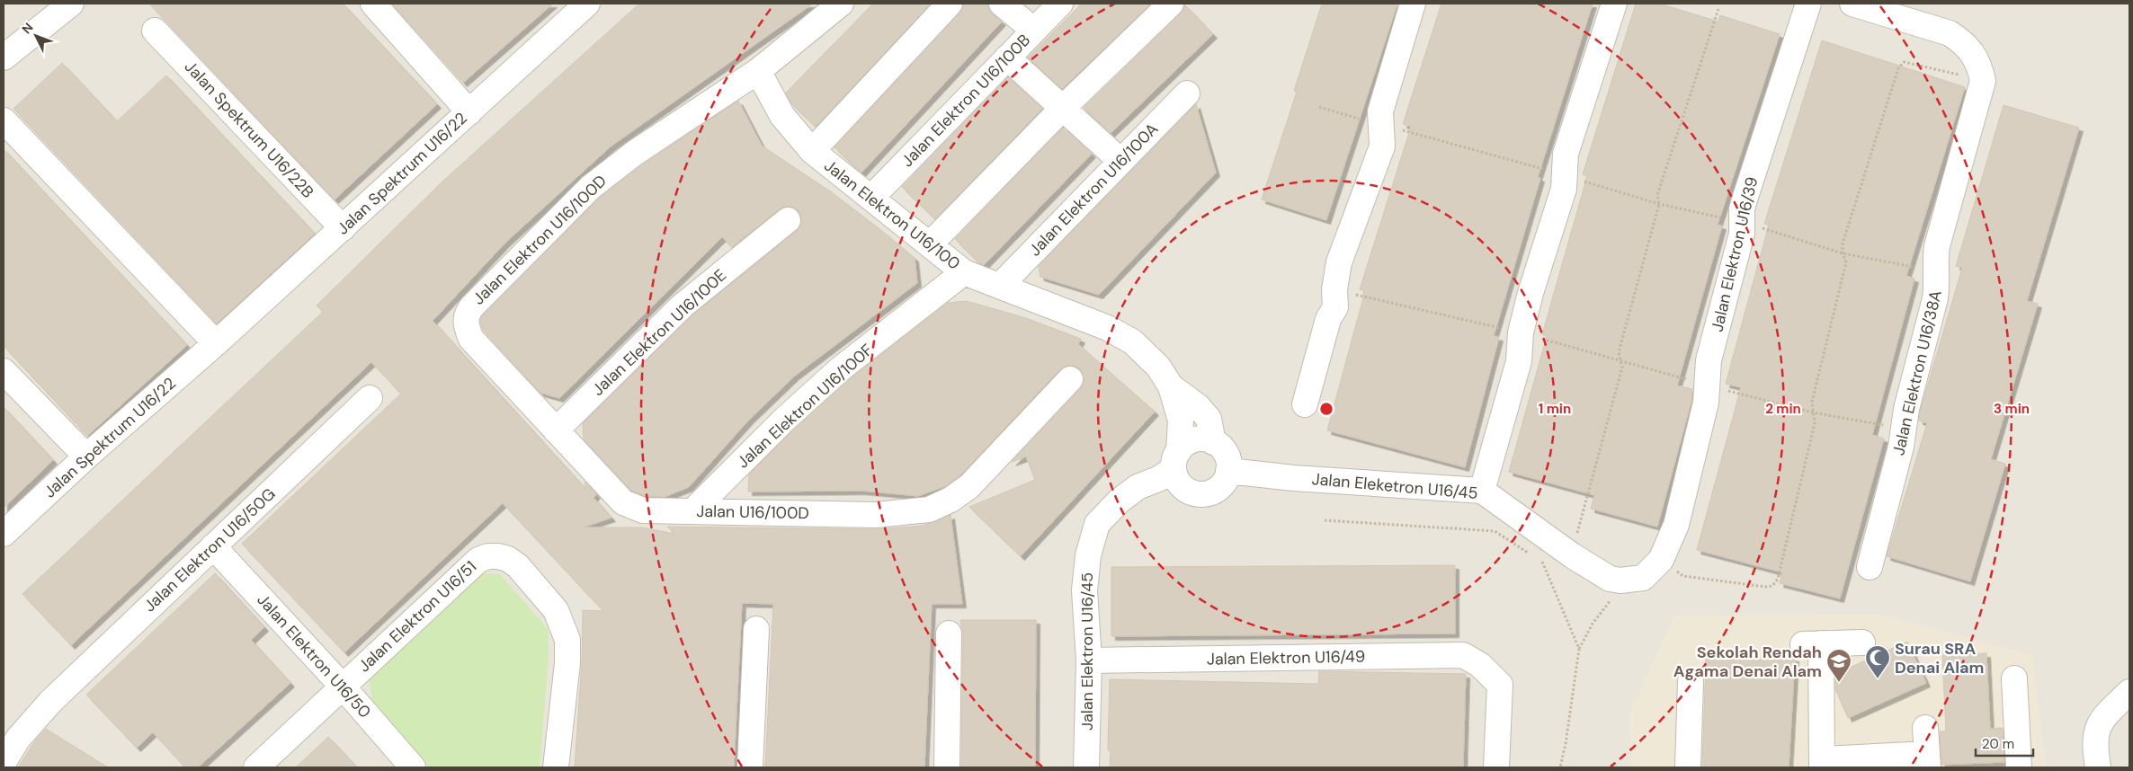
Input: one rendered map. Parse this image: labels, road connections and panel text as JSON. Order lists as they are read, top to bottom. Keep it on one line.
{"streets":{"street":["Jalan Elektron U16/100B","Jalan Spektrum U16/22B","Jalan Spektrum U16/22","Jalan Elektron U16/100A","Jalan Elektron U16/100","Jalan Elektron U16/100D","Jalan Elektron U16/39","Jalan Elektron U16/100E","Jalan Elektron U16/38A","Jalan Elektron U16/100F","Jalan Eleketron U16/45","Jalan U16/100D","Jalan Elektron U16/50G","Jalan Elektron U16/51","Jalan Elektron U16/45","Jalan Elektron U16/50","Jalan Elektron U16/49"]},"crossings":[["Jalan Elektron U16/100B","Jalan Elektron U16/100"],["Jalan Spektrum U16/22B","Jalan Spektrum U16/22"],["Jalan Elektron U16/100A","Jalan Elektron U16/100"],["Jalan Elektron U16/100","Jalan Elektron U16/100D"],["Jalan Elektron U16/100","Jalan Elektron U16/100F"],["Jalan Elektron U16/100D","Jalan U16/100D"],["Jalan Elektron U16/39","Jalan Eleketron U16/45"],["Jalan Elektron U16/100E","Jalan U16/100D"],["Jalan Elektron U16/100F","Jalan U16/100D"],["Jalan Eleketron U16/45","Jalan Elektron U16/45"],["Jalan Elektron U16/50G","Jalan Elektron U16/50"],["Jalan Elektron U16/51","Jalan Elektron U16/50"],["Jalan Elektron U16/45","Jalan Elektron U16/49"]],"places":{"mosque":["Surau SRA Denai Alam"],"school or university":["Sekolah Rendah Agama Denai Alam"]},"scale_bar":"20 m","north":"top left","rings":["1 min","2 min","3 min"]}
